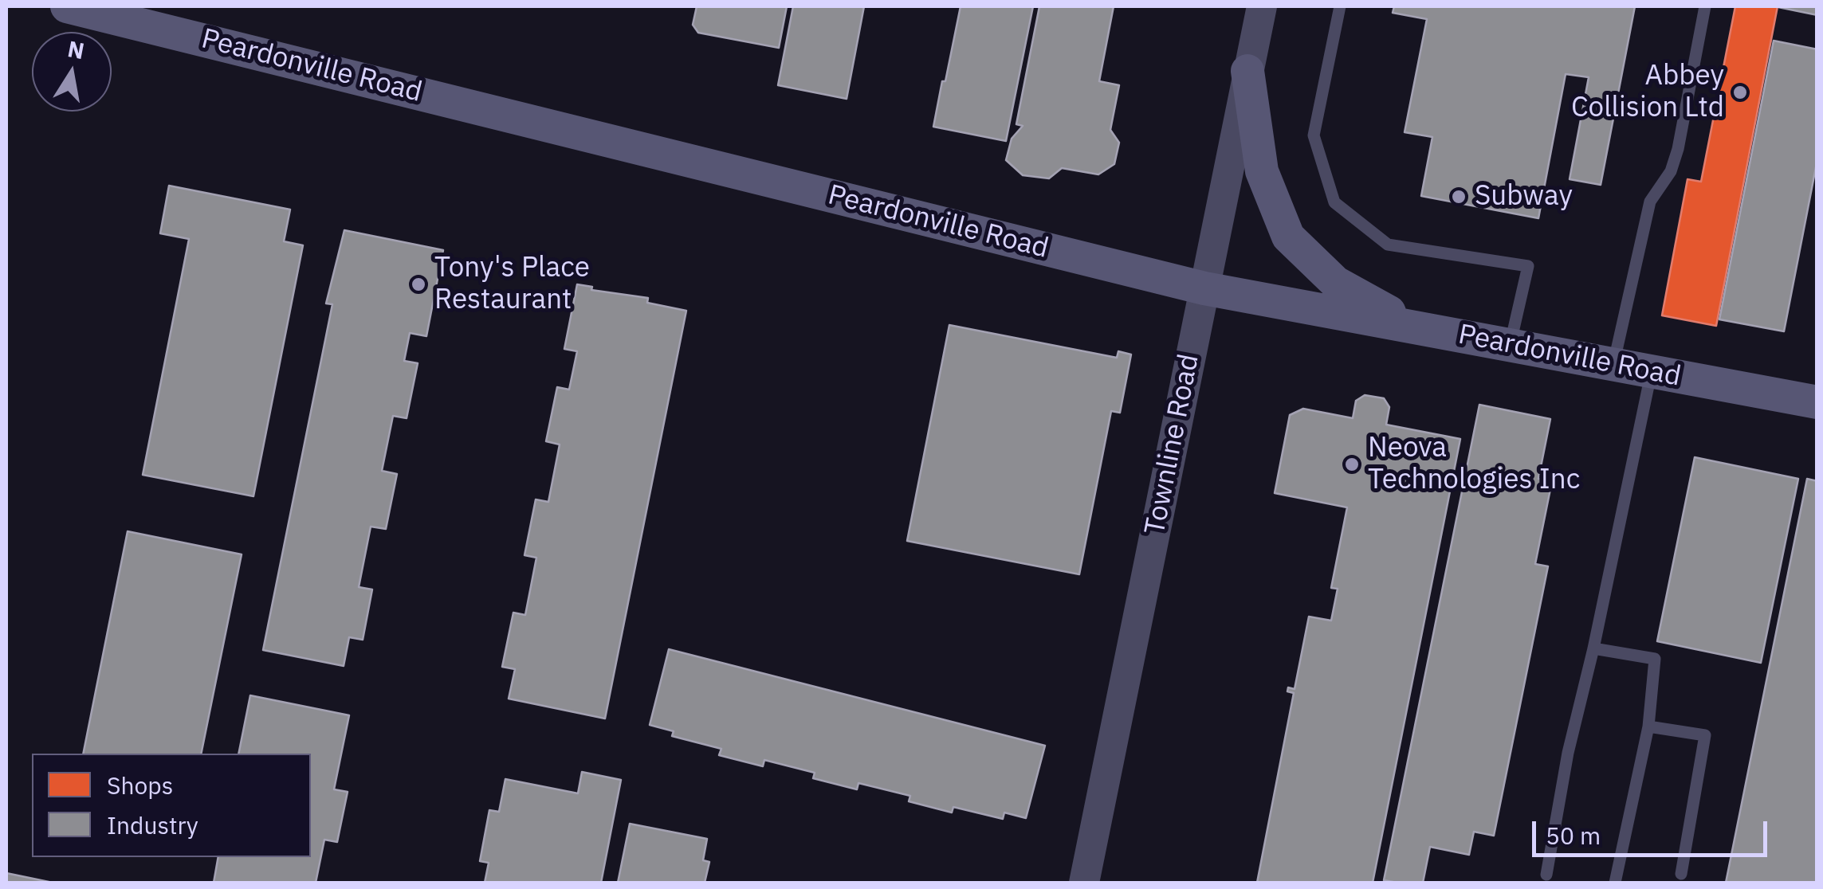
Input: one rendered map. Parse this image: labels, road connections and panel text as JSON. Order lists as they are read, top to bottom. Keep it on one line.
{"streets":{"main road":["Peardonville Road"],"street":["Townline Road"]},"crossings":[["Peardonville Road","Townline Road"]],"places":["Abbey Collision Ltd","Subway","Tony's Place Restaurant","Neova Technologies Inc"],"legend":["Shops","Industry"],"scale_bar":"50 m","north":"top"}
